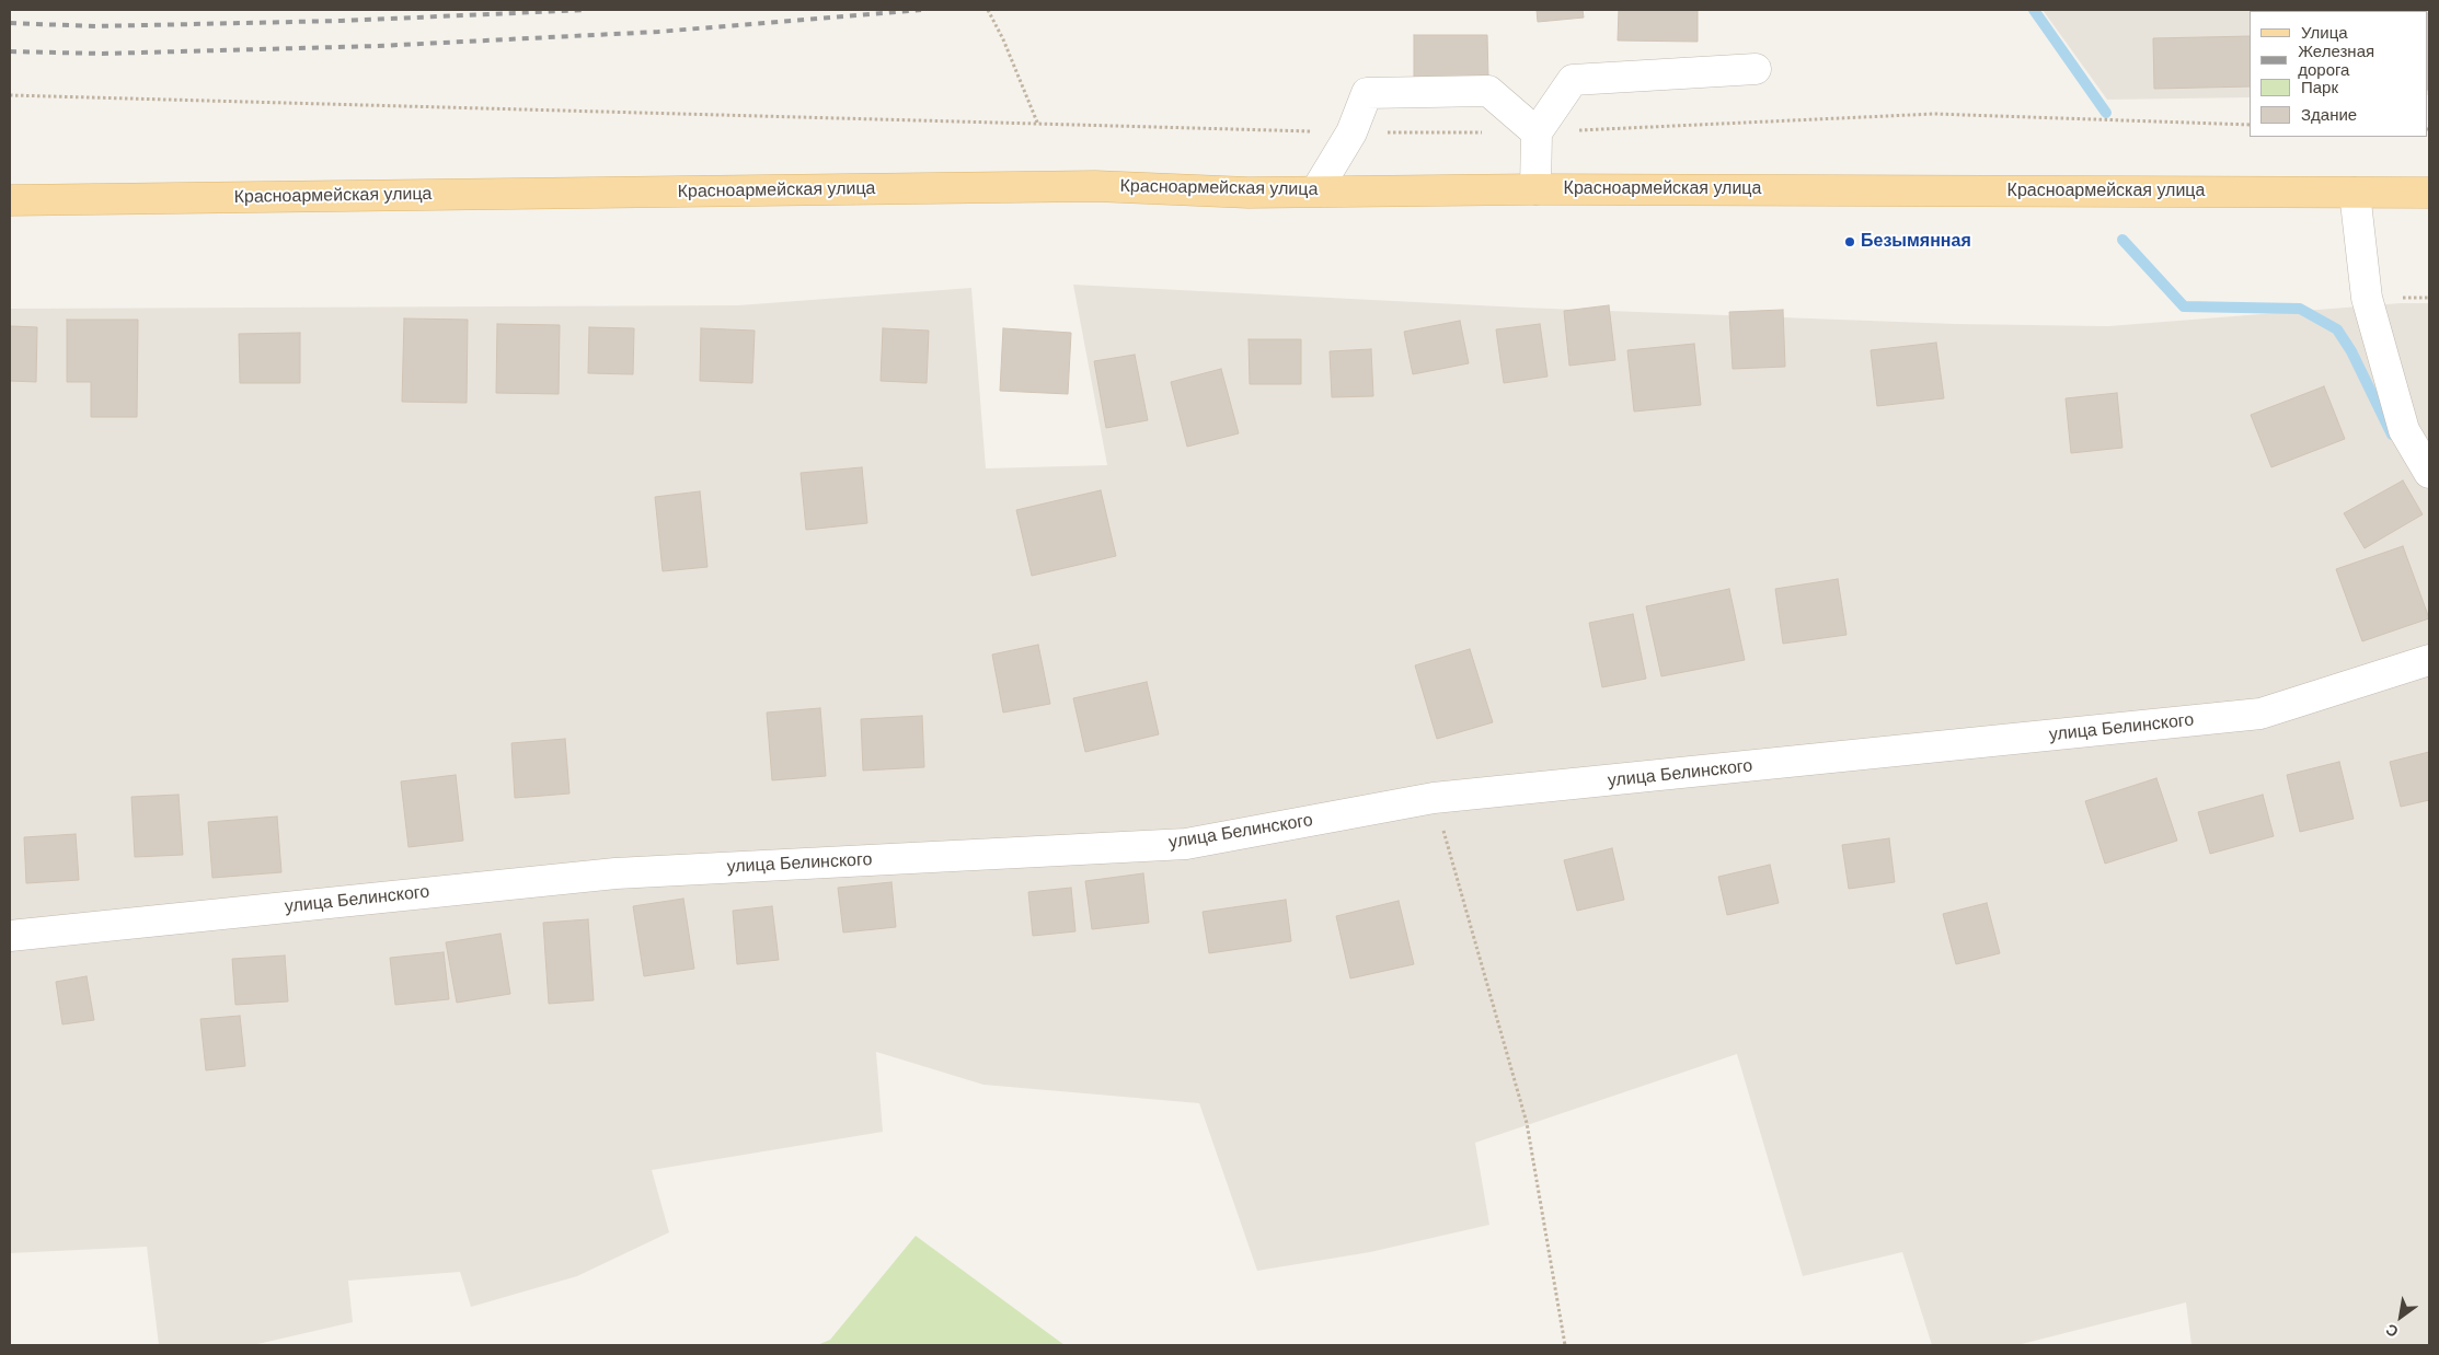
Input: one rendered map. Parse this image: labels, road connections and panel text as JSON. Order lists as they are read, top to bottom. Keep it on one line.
{"streets":{"main road":["Красноармейская улица"],"street":["улица Белинского"]},"places":["Безымянная"],"legend":["Улица","Железная дорога","Парк","Здание"],"north":"bottom left"}
